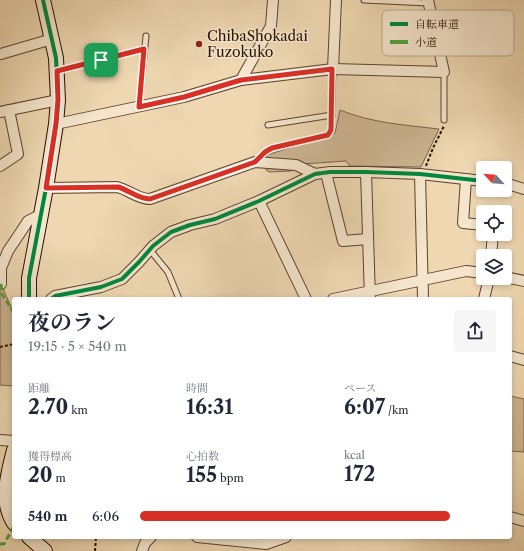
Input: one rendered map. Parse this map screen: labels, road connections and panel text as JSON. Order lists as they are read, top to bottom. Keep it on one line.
{"places":["ChibaShokadai Fuzokuko"],"legend":["自転車道","小道"],"north":"top left","page":{"heading":["夜のラン","19:15 · 5 × 540 m"],"stats":[["距離","2.70 km"],["時間","16:31"],["ペース","6:07 /km"],["獲得標高","20 m"],["心拍数","155 bpm"],["kcal","172"]],"list":[{"name":"540 m","note":"6:06"}]}}
